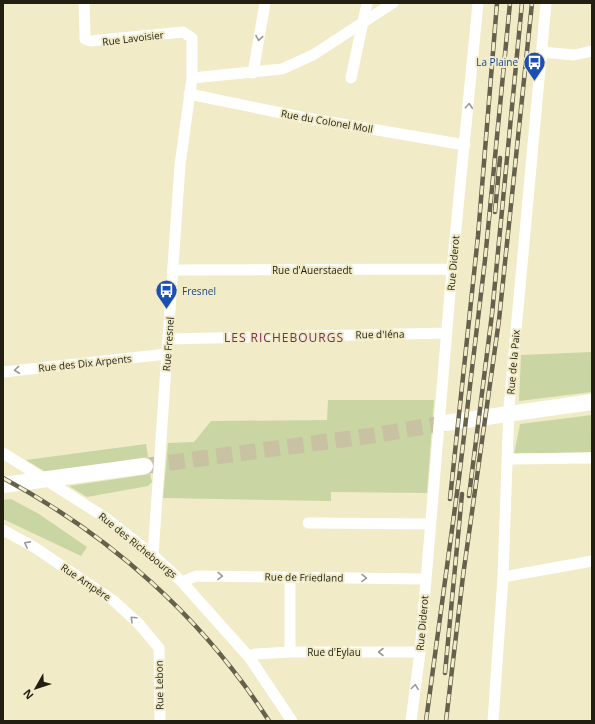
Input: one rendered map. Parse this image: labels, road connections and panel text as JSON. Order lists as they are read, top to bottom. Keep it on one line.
{"streets":{"street":["Rue Lavoisier","Rue du Colonel Moll","Rue Diderot","Rue d'Auerstaedt","Rue d'Iéna","Rue Fresnel","Rue de la Paix","Rue des Dix Arpents","Rue des Richebourgs","Rue de Friedland","Rue Ampère","Rue d'Eylau","Rue Lebon"]},"crossings":[["Rue Lavoisier","Rue Fresnel"],["Rue du Colonel Moll","Rue Diderot"],["Rue du Colonel Moll","Rue Fresnel"],["Rue Diderot","Rue d'Auerstaedt"],["Rue Diderot","Rue d'Iéna"],["Rue Diderot","Rue de Friedland"],["Rue Diderot","Rue d'Eylau"],["Rue d'Auerstaedt","Rue Fresnel"],["Rue d'Iéna","Rue Fresnel"],["Rue Fresnel","Rue des Dix Arpents"],["Rue Fresnel","Rue des Richebourgs"],["Rue des Richebourgs","Rue de Friedland"],["Rue des Richebourgs","Rue d'Eylau"],["Rue Ampère","Rue Lebon"]],"one_way":["Rue des Dix Arpents","Rue Ampère","Rue d'Eylau"],"districts":["LES RICHEBOURGS"],"places":{"bus stop":["La Plaine","Fresnel"]},"north":"bottom left"}
